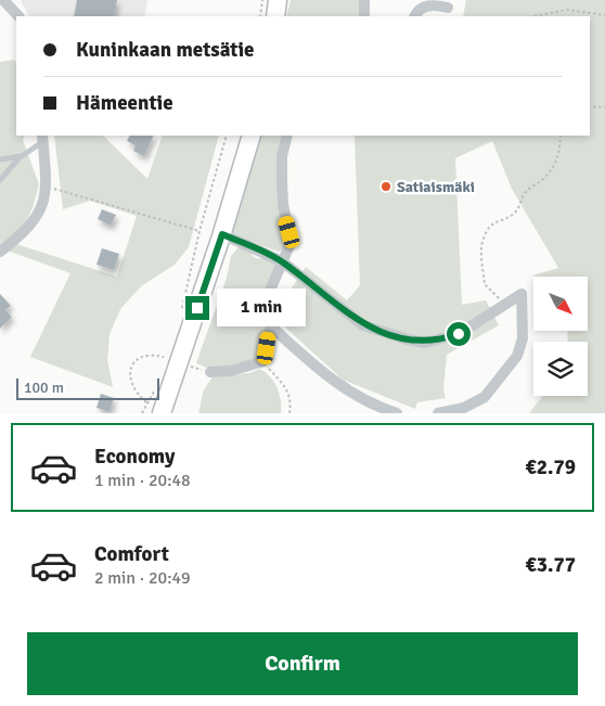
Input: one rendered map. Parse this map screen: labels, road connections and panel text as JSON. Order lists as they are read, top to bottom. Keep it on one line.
{"places":["Satiaismäki"],"scale_bar":"100 m","north":"bottom right","page":{"banner":["Kuninkaan metsätie","Hämeentie"],"bubble":"1 min","scale":"100 m","list":[{"name":"Economy","note":"1 min · 20:48","value":"€2.79"},{"name":"Comfort","note":"2 min · 20:49","value":"€3.77"}],"buttons":"Confirm"}}
